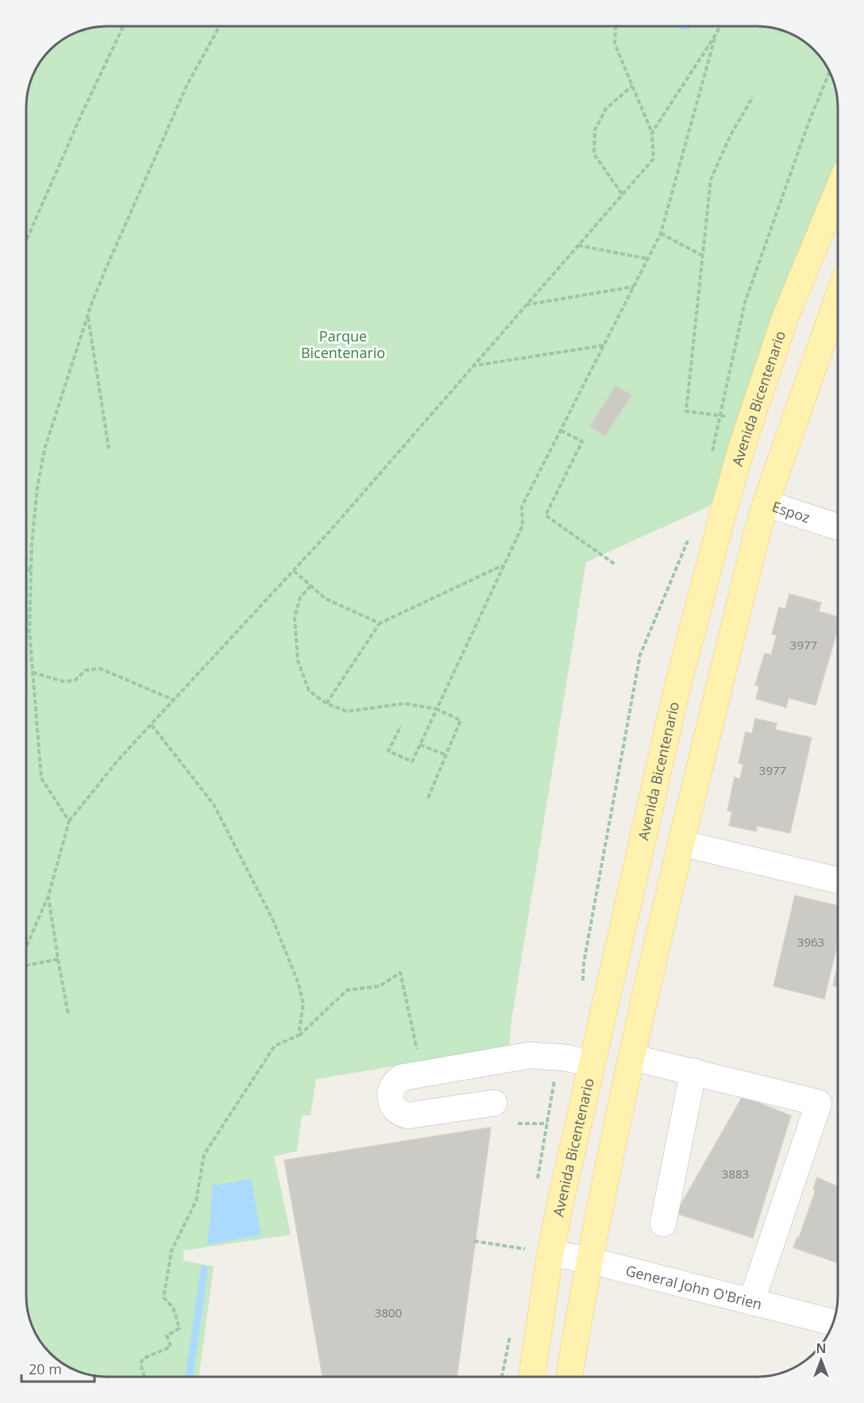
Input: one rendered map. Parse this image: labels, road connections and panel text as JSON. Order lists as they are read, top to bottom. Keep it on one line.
{"streets":{"main road":["Avenida Bicentenario"],"street":["Espoz","General John O'Brien"]},"crossings":[["Avenida Bicentenario","General John O'Brien"]],"parks":["Parque Bicentenario"],"house_numbers":["3977","3977","3963","3883","3800"],"scale_bar":"20 m","north":"top"}
